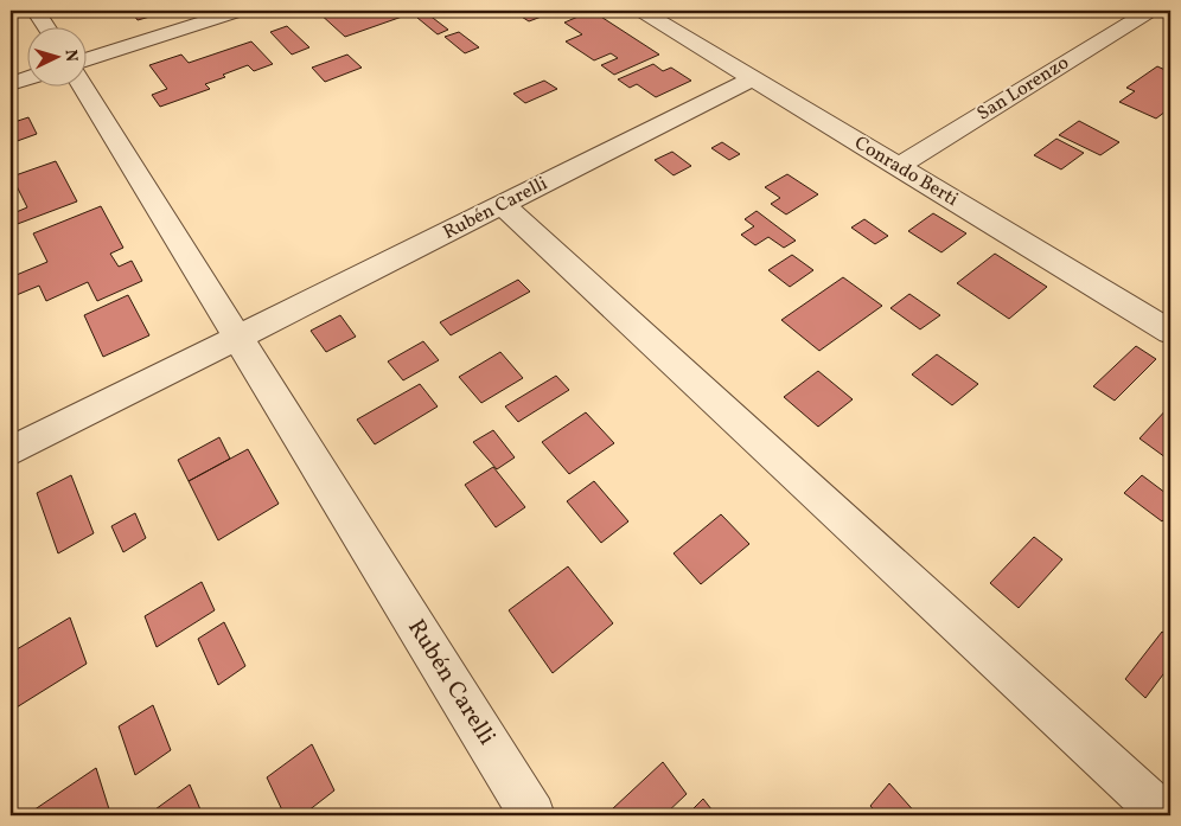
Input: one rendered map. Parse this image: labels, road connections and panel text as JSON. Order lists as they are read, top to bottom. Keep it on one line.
{"streets":{"street":["San Lorenzo","Conrado Berti","Rubén Carelli"]},"crossings":[["San Lorenzo","Conrado Berti"],["Conrado Berti","Rubén Carelli"]],"north":"right"}
